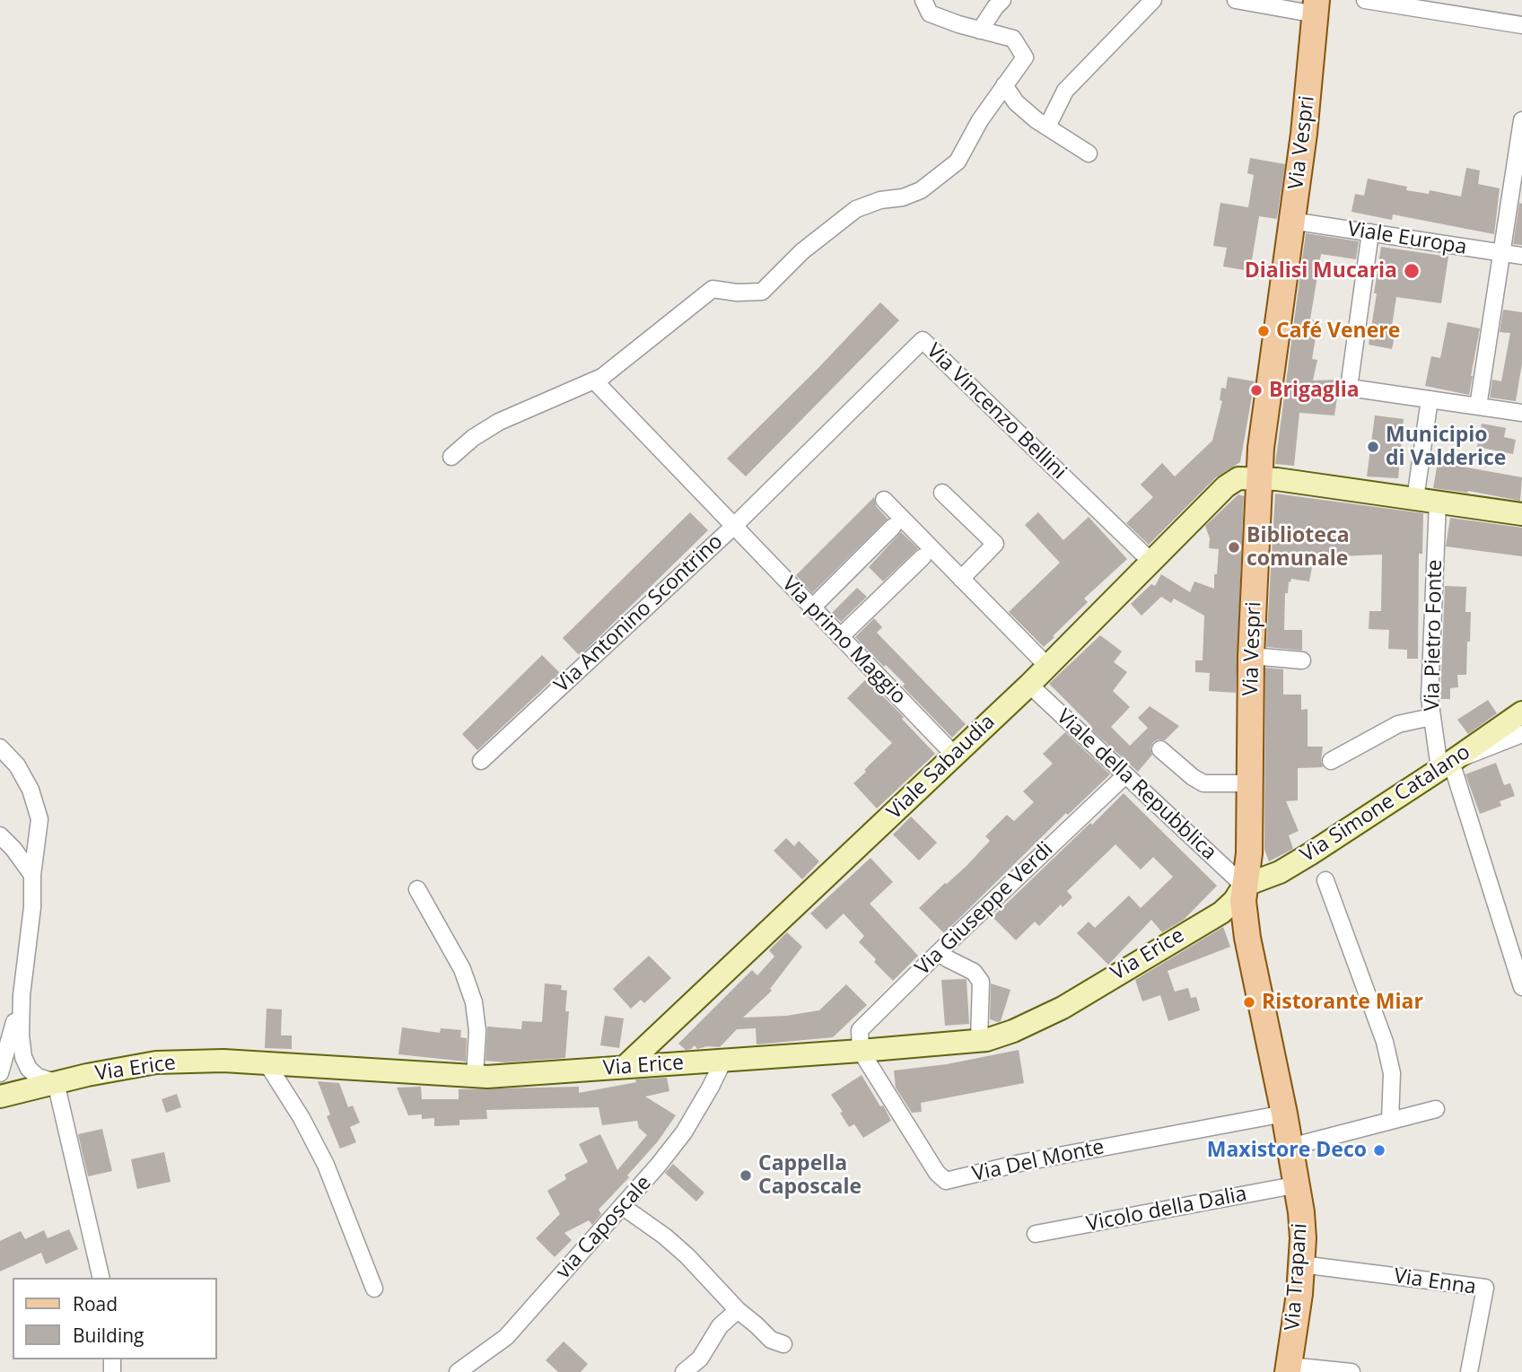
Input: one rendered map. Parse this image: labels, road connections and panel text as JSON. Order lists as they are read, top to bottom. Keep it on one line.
{"streets":{"main road":["Via Vespri","Via Trapani"],"street":["Viale Europa","Via Vincenzo Bellini","Via Antonino Scontrino","Via Pietro Fonte","Via primo Maggio","Viale Sabaudia","Viale della Repubblica","Via Simone Catalano","Via Giuseppe Verdi","Via Erice","Via Del Monte","Vicolo della Dalia","via Caposcale","Via Enna"]},"crossings":[["Via Vespri","Viale Europa"],["Via Vespri","Viale Sabaudia"],["Via Vespri","Viale della Repubblica"],["Via Vespri","Via Simone Catalano"],["Via Vespri","Via Trapani"],["Via Vincenzo Bellini","Via Antonino Scontrino"],["Via Vincenzo Bellini","Via primo Maggio"],["Via Vincenzo Bellini","Viale Sabaudia"],["Via Antonino Scontrino","Via primo Maggio"],["Via Pietro Fonte","Via Simone Catalano"],["Via primo Maggio","Viale Sabaudia"],["Viale Sabaudia","Viale della Repubblica"],["Viale Sabaudia","Via Erice"],["Viale della Repubblica","Via Simone Catalano"],["Viale della Repubblica","Via Giuseppe Verdi"],["Viale della Repubblica","Via Trapani"],["Via Simone Catalano","Via Trapani"],["Via Giuseppe Verdi","Via Erice"],["Via Giuseppe Verdi","Via Del Monte"],["Via Erice","Via Del Monte"],["Via Erice","via Caposcale"],["Via Erice","Via Trapani"],["Via Del Monte","Via Trapani"],["Vicolo della Dalia","Via Trapani"],["Via Trapani","Via Enna"]],"places":["Dialisi Mucaria","Café Venere","Brigaglia","Municipio di Valderice","Biblioteca comunale","Ristorante Miar","Maxistore Deco","Cappella Caposcale"],"legend":["Road","Building"]}
